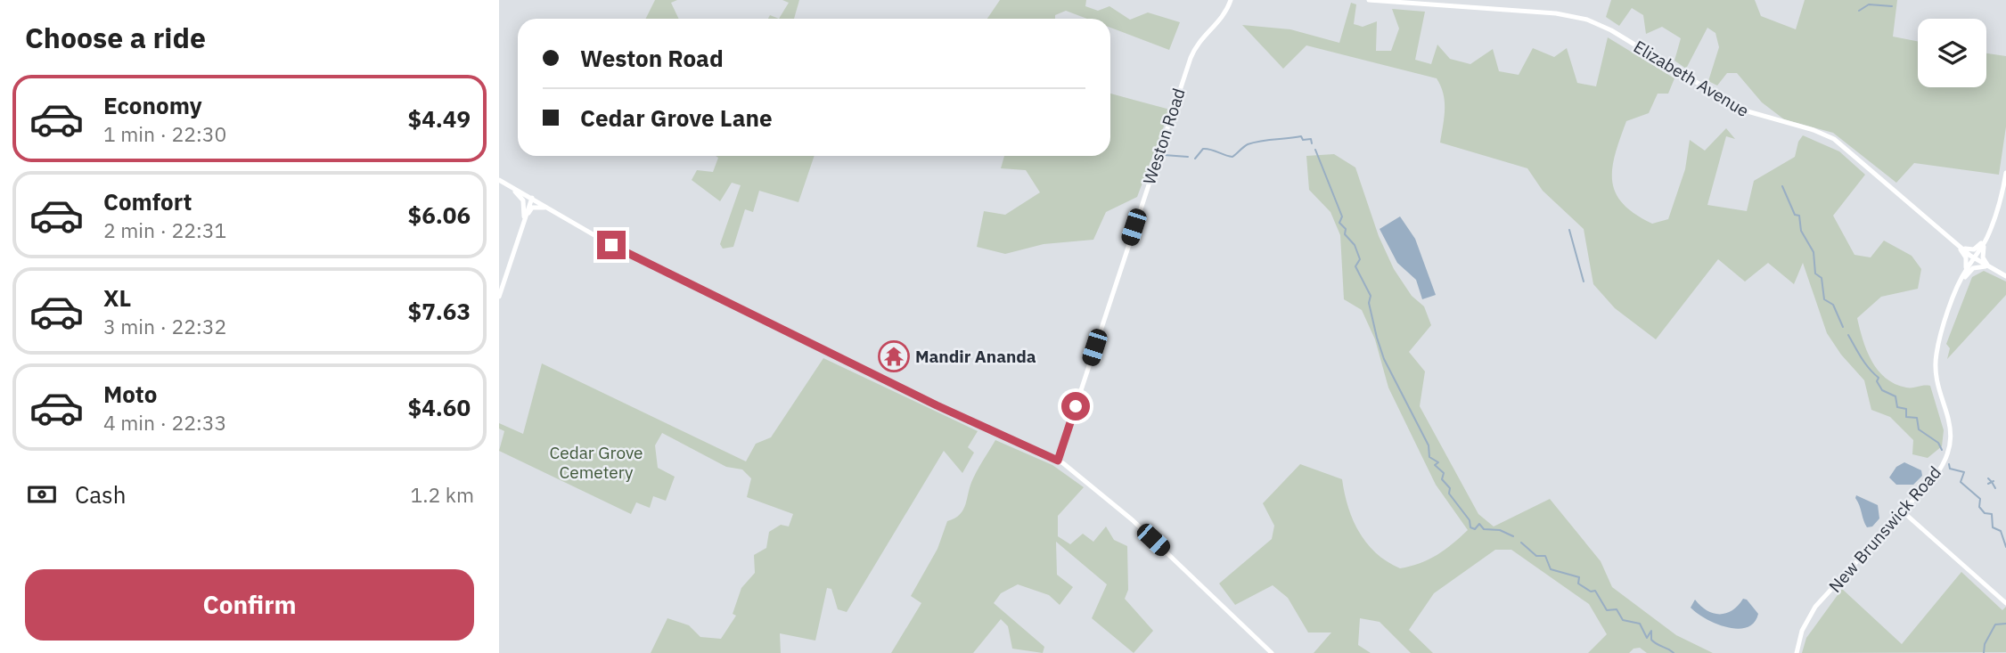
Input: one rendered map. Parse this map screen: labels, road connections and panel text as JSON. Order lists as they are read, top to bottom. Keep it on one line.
{"streets":{"street":["Elizabeth Avenue","Weston Road","New Brunswick Road"]},"crossings":[["Elizabeth Avenue","New Brunswick Road"]],"parks":["Cedar Grove Cemetery"],"places":{"temple":["Mandir Ananda"]},"page":{"heading":"Choose a ride","banner":["Weston Road","Cedar Grove Lane"],"list":[{"name":"Economy","note":"1 min · 22:30","value":"$4.49"},{"name":"Comfort","note":"2 min · 22:31","value":"$6.06"},{"name":"XL","note":"3 min · 22:32","value":"$7.63"},{"name":"Moto","note":"4 min · 22:33","value":"$4.60"}],"pay":["Cash","1.2 km"],"buttons":"Confirm"}}
